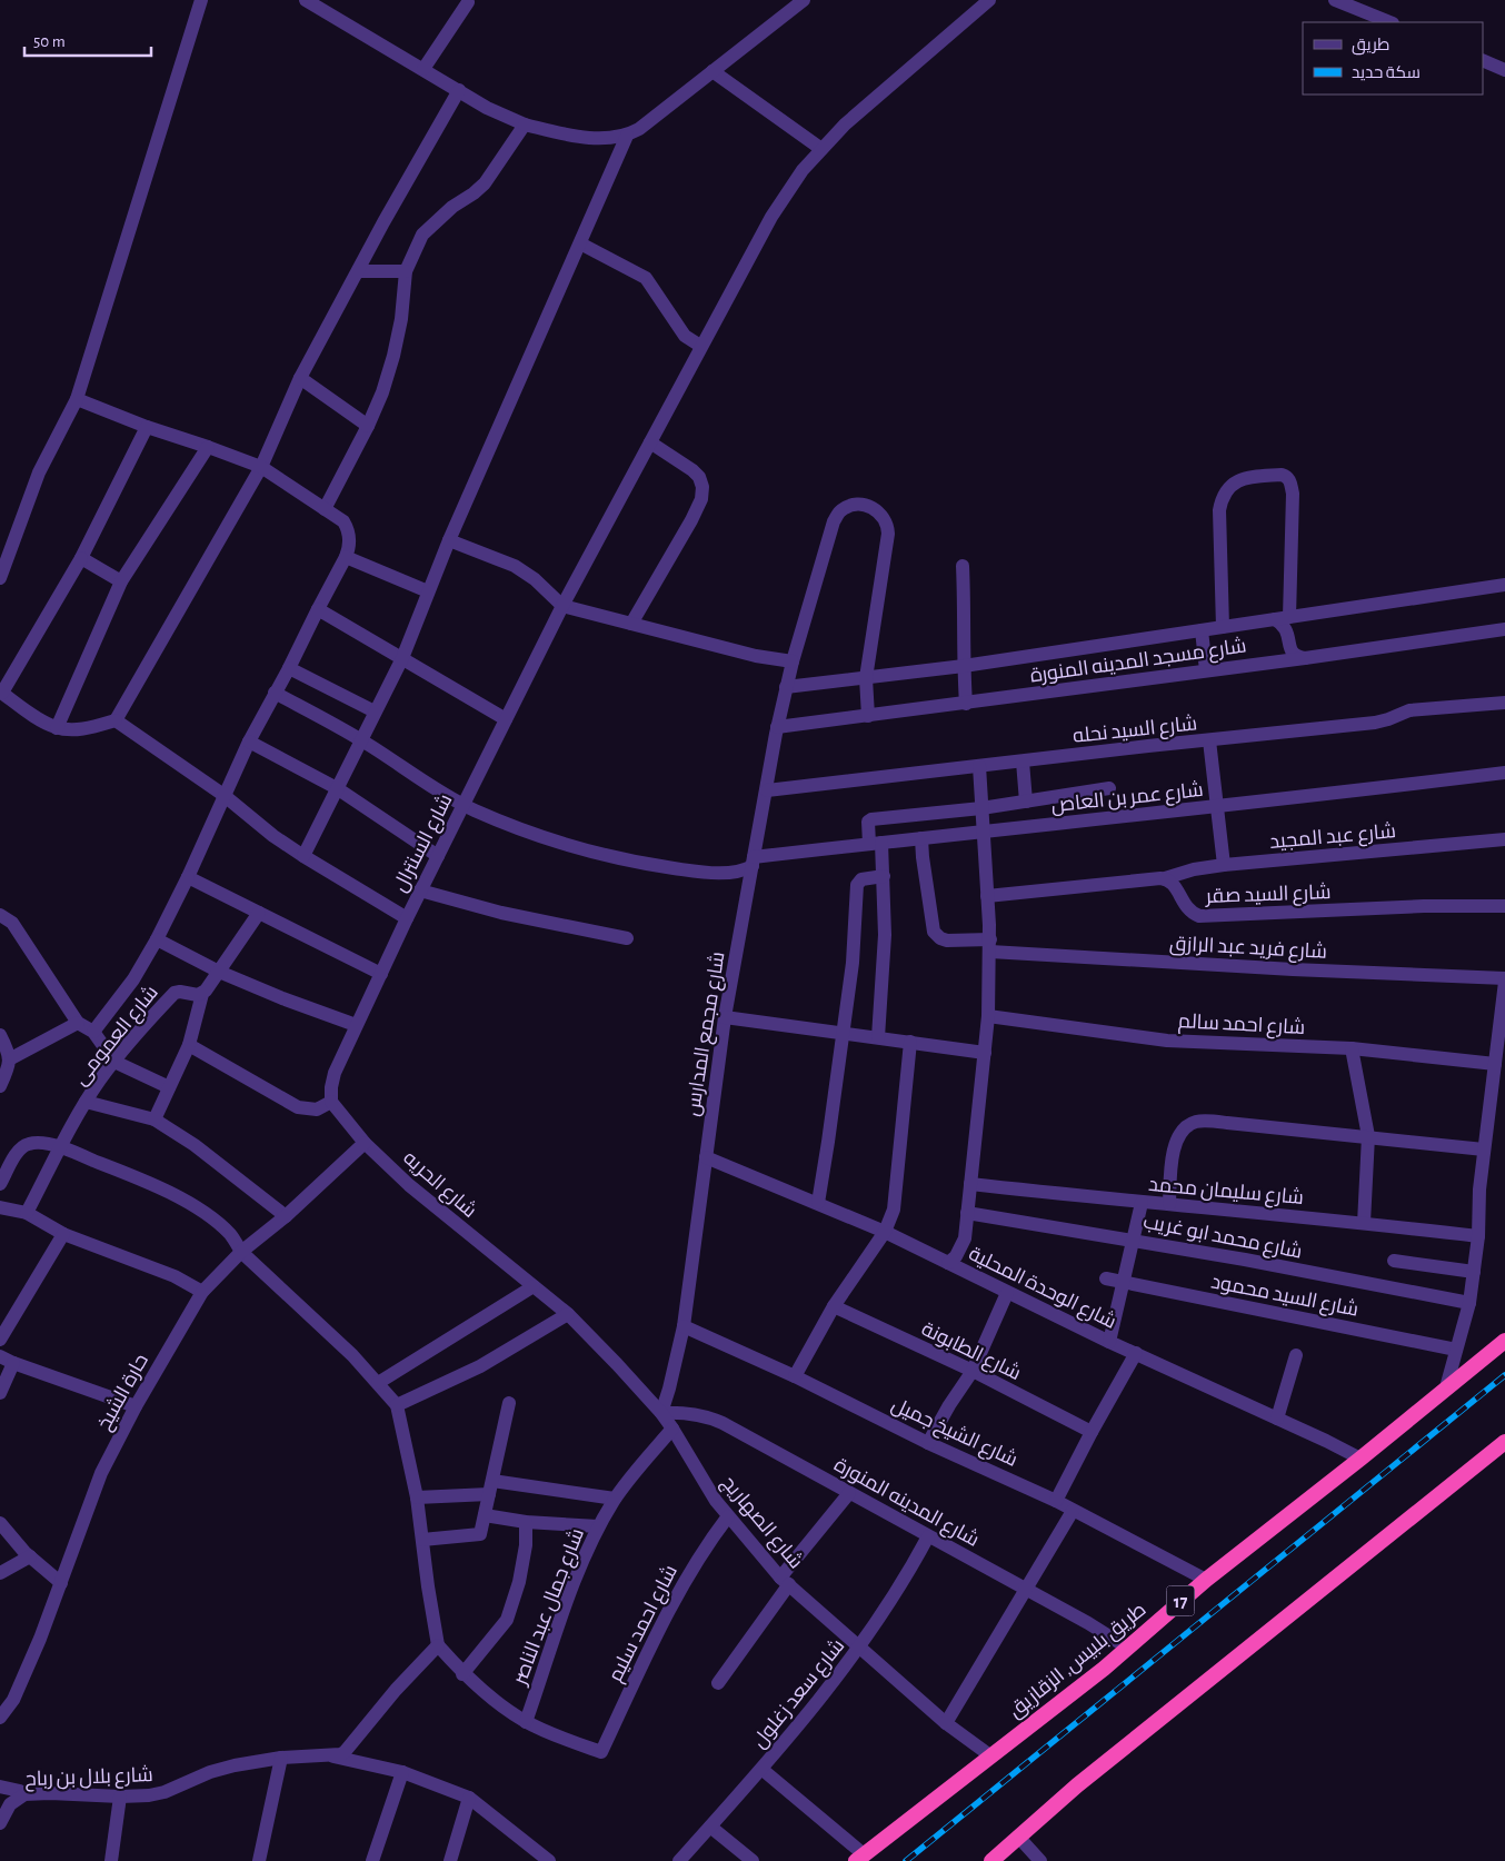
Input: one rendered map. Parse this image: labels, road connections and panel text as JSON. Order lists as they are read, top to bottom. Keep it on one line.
{"streets":{"highway":["17","طريق بلبيس, الزقازيق"],"street":["شارع مسجد المدينه المنورة","شارع السيد نحله","شارع عمر بن العاص","شارع عبد المجيد","شارع السنترال","شارع السيد صقر","شارع فريد عبد الرازق","شارع احمد سالم","شارع مجمع المدارس","شارع العمومى","شارع الحريه","شارع سليمان محمد","شارع محمد ابو غريب","شارع الوحدة المحلية","شارع السيد محمود","شارع الطابونة","حارة الشيخ","شارع الشيخ جميل","شارع المدينه المنورة","شارع الصهاريج","شارع جمال عبد الناصر","شارع احمد سليم","شارع سعد زغلول","شارع بلال بن رباح"]},"crossings":[["شارع مسجد المدينه المنورة","شارع مجمع المدارس"],["شارع السيد نحله","شارع مجمع المدارس"],["شارع عمر بن العاص","شارع السنترال"],["شارع عمر بن العاص","شارع فريد عبد الرازق"],["شارع عمر بن العاص","شارع مجمع المدارس"],["شارع عبد المجيد","شارع السيد صقر"],["شارع السنترال","شارع الحريه"],["شارع مجمع المدارس","شارع الوحدة المحلية"],["شارع مجمع المدارس","شارع الشيخ جميل"],["شارع مجمع المدارس","شارع المدينه المنورة"],["شارع مجمع المدارس","شارع الصهاريج"],["شارع الحريه","حارة الشيخ"],["شارع الحريه","شارع الصهاريج"],["شارع الوحدة المحلية","طريق بلبيس, الزقازيق"],["شارع الشيخ جميل","طريق بلبيس, الزقازيق"],["شارع المدينه المنورة","شارع الصهاريج"],["شارع المدينه المنورة","طريق بلبيس, الزقازيق"],["شارع المدينه المنورة","شارع سعد زغلول"],["شارع الصهاريج","شارع جمال عبد الناصر"],["شارع الصهاريج","شارع احمد سليم"],["شارع الصهاريج","طريق بلبيس, الزقازيق"],["شارع الصهاريج","شارع سعد زغلول"],["شارع جمال عبد الناصر","شارع احمد سليم"]],"legend":["طريق","سكة حديد"],"scale_bar":"50 m"}
